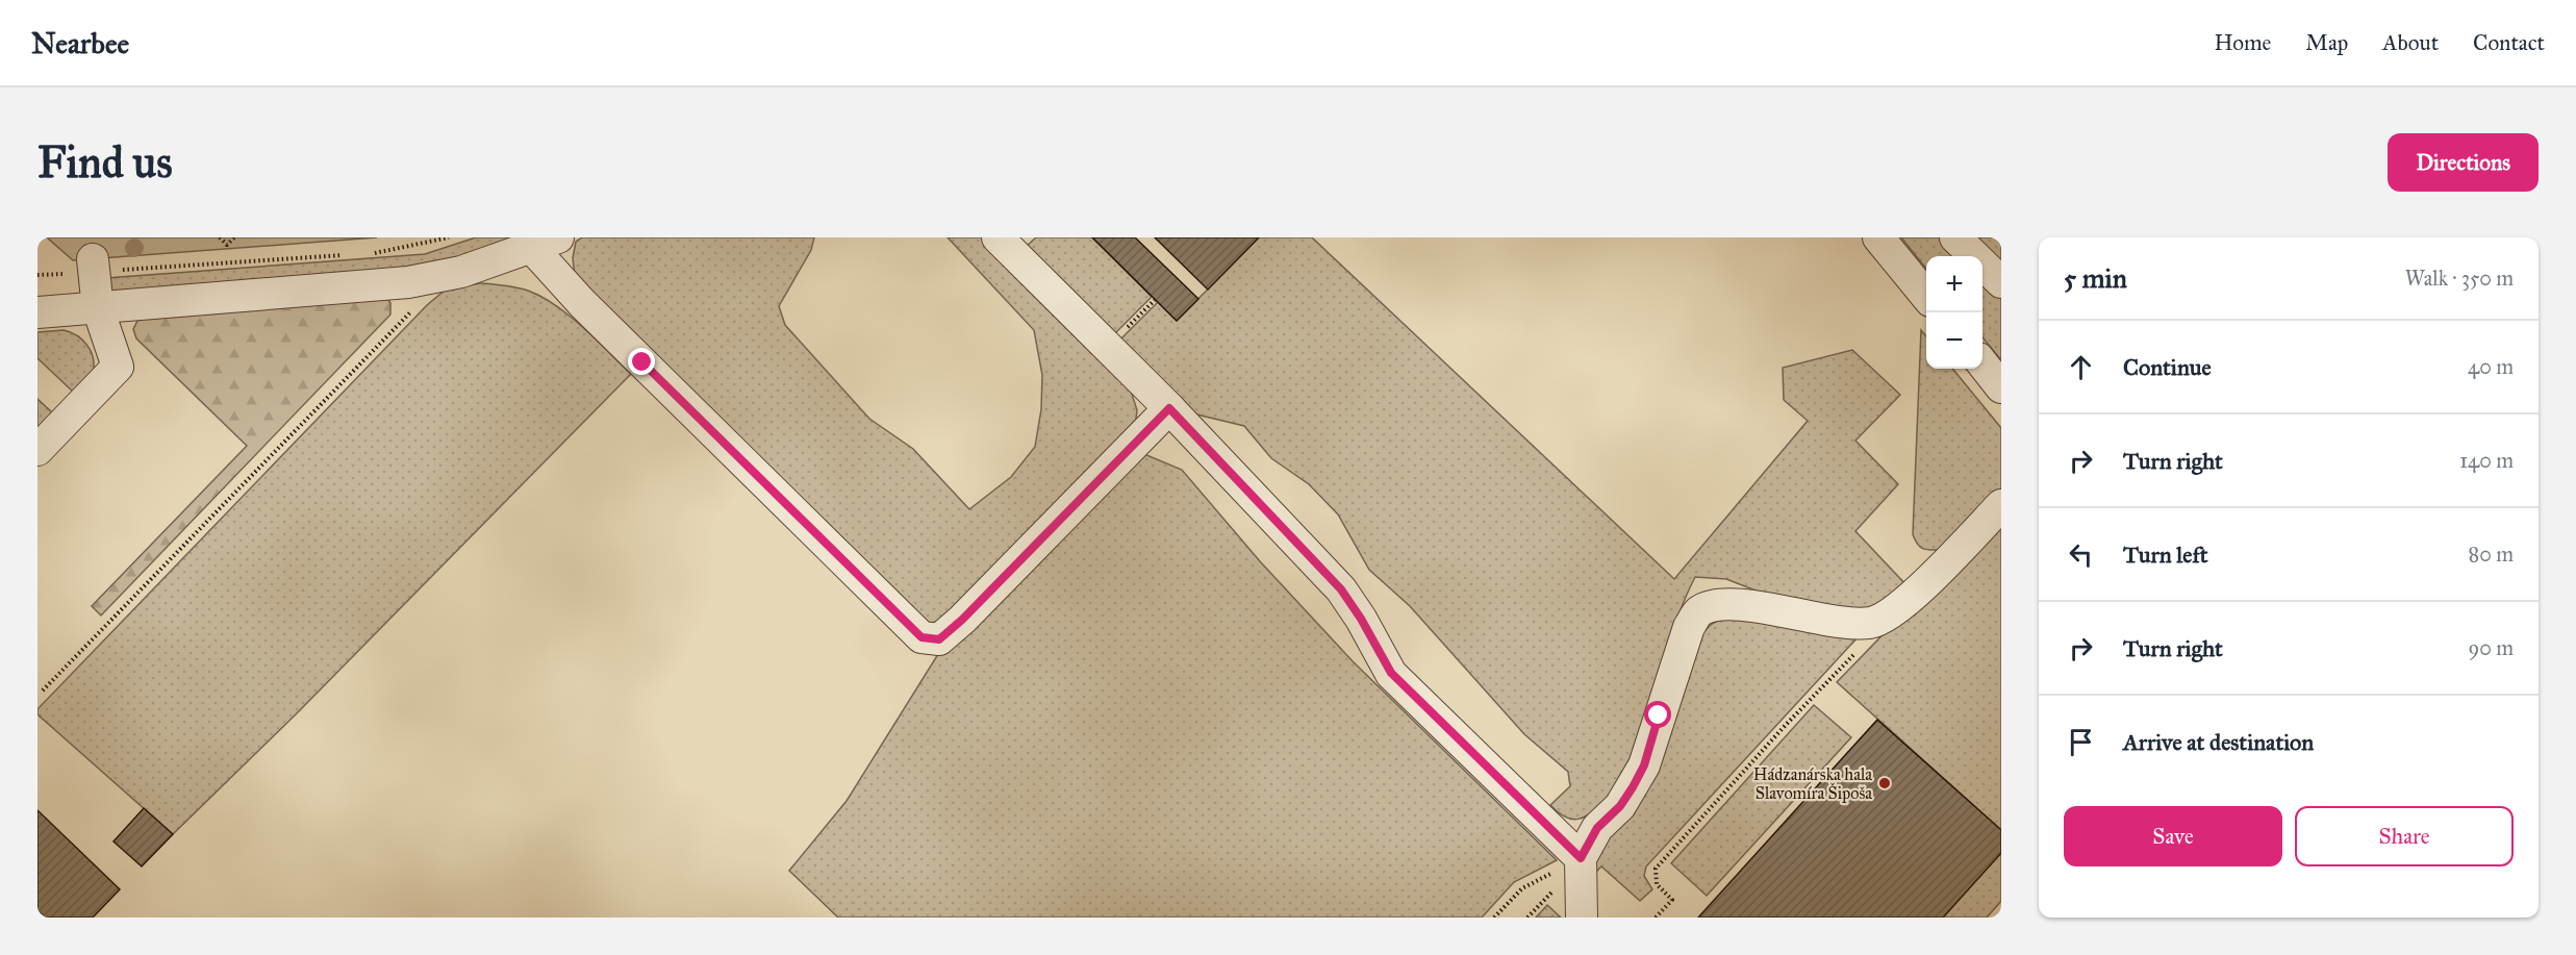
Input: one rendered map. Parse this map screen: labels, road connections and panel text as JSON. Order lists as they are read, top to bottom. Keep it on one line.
{"places":["Hádzanárska hala Slavomíra Šipoša"],"page":{"header":"Nearbee","nav":["Home","Map","About","Contact"],"buttons":["Directions",["Save","Share"]],"title":"Find us","heading":["5 min","Walk · 350 m"],"map_buttons":["+","−"],"list":[["Continue","40 m"],["Turn right","140 m"],["Turn left","80 m"],["Turn right","90 m"],"Arrive at destination"]}}
